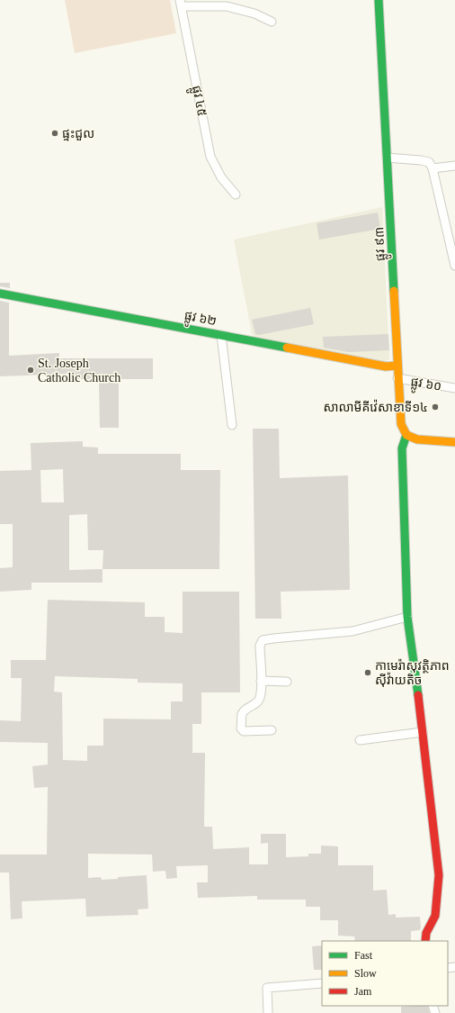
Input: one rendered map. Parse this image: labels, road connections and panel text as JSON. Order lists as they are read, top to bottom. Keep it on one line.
{"streets":{"street":["ផ្លូវ ៤៥","ផ្លូវ ៩៣","ផ្លូវ ៦២","ផ្លូវ ៦០"]},"crossings":[["ផ្លូវ ៩៣","ផ្លូវ ៦២"],["ផ្លូវ ៩៣","ផ្លូវ ៦០"]],"places":["ផ្ទះជួល","St. Joseph Catholic Church","សាលាមីគីវ៉េសាខាទី១៤","កាមេរ៉ាសុវត្ថិភាព ស៊ីវ៉ាយតិច"],"legend":["Fast","Slow","Jam"]}
